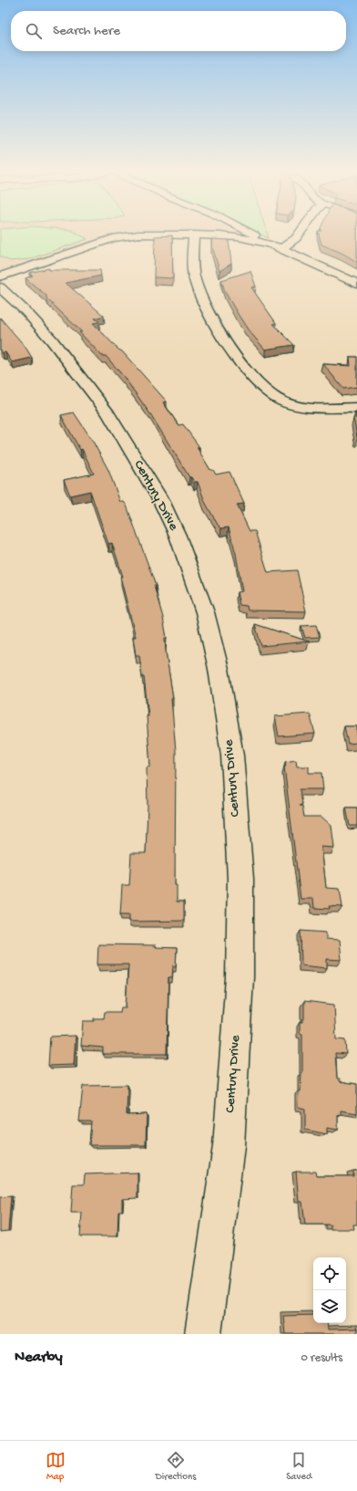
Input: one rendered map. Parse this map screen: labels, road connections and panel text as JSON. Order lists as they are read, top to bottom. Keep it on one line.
{"streets":{"street":["Century Drive"]},"page":{"search":"Search here","heading":["Nearby","0 results"],"nav":["Map","Directions","Saved"]}}
